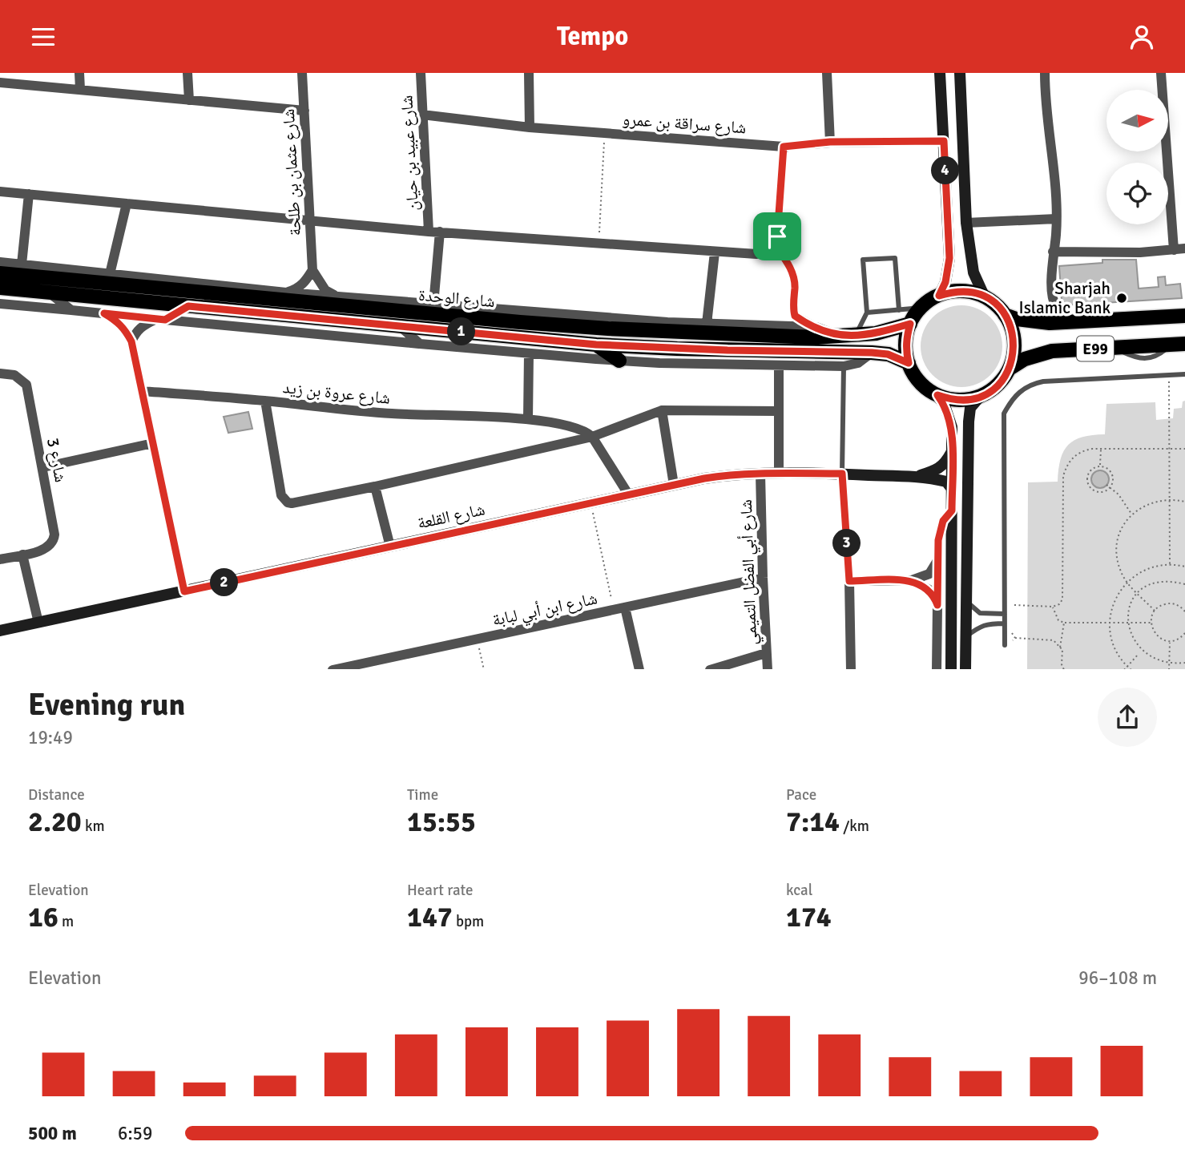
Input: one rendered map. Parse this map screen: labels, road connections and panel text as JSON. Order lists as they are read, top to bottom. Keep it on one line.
{"streets":{"main road":["شارع الوحدة","E99"],"street":["شارع سراقة بن عمرو","شارع عبيد بن حيان","شارع عثمان بن طلحة","شارع عروة بن زيد","شارع 3","شارع القلعة","شارع أبي الفضل التميمي","شارع ابن أبي لبابة"]},"crossings":[["شارع سراقة بن عمرو","شارع عبيد بن حيان"],["شارع الوحدة","E99"],["شارع الوحدة","شارع القلعة"],["شارع القلعة","شارع أبي الفضل التميمي"],["شارع أبي الفضل التميمي","شارع ابن أبي لبابة"]],"places":["Sharjah Islamic Bank"],"north":"right","page":{"header":"Tempo","pins":["4","1","3","2"],"heading":["Evening run","19:49"],"stats":[["Distance","2.20 km"],["Time","15:55"],["Pace","7:14 /km"],["Elevation","16 m"],["Heart rate","147 bpm"],["kcal","174"]],"chart":["Elevation","96–108 m"],"list":[{"name":"500 m","note":"6:59"}]}}
